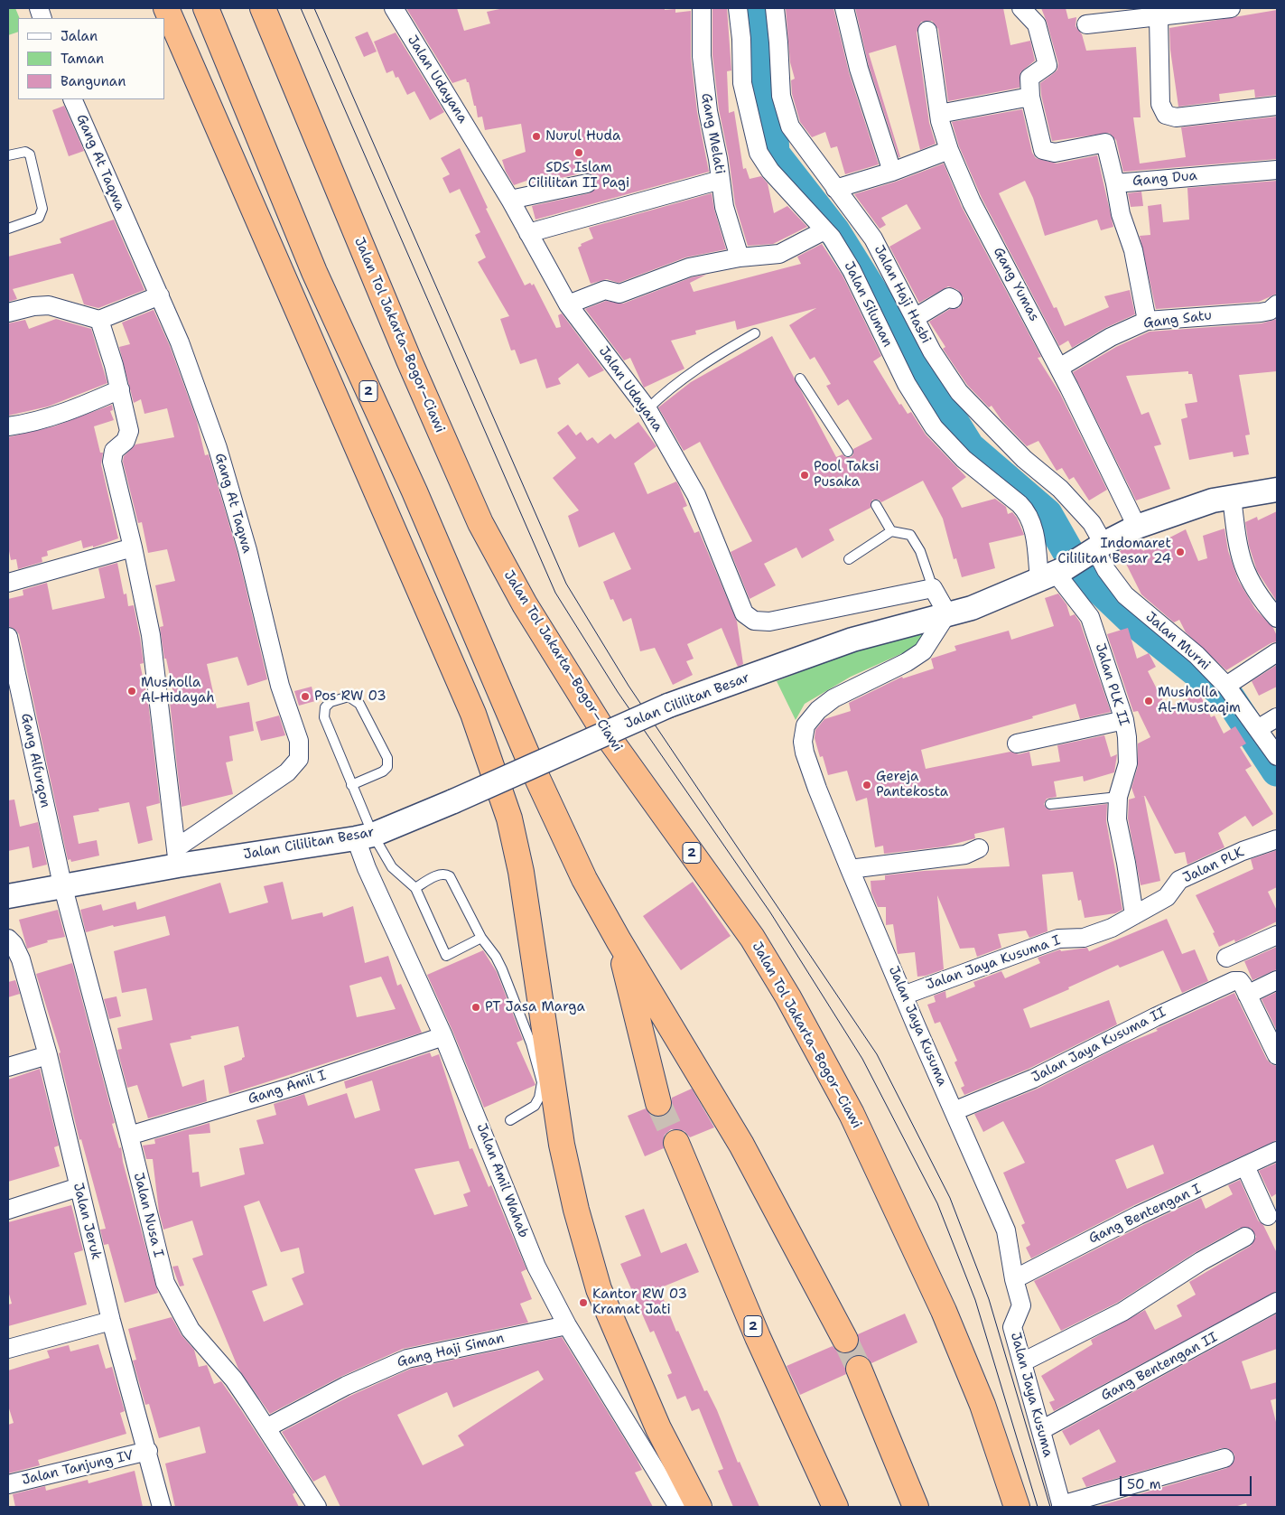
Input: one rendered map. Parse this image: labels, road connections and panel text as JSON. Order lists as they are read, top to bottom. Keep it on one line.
{"streets":{"highway":["Jalan Tol Jakarta–Bogor–Ciawi","2"],"street":["Jalan Udayana","Gang Melati","Gang At Taqwa","Gang Dua","Gang Yumas","Jalan Haji Hasbi","Jalan Siluman","Gang Satu","Jalan Murni","Jalan PLK II","Jalan Cililitan Besar","Gang Alfurqon","Jalan PLK","Jalan Jaya Kusuma I","Jalan Jaya Kusuma","Jalan Jaya Kusuma II","Gang Amil I","Jalan Amil Wahab","Gang Bentengan I","Jalan Nusa I","Jalan Jeruk","Gang Haji Siman","Gang Bentengan II","Jalan Tanjung IV"]},"crossings":[["Gang At Taqwa","Jalan Cililitan Besar"],["Gang Yumas","Gang Satu"],["Gang Yumas","Jalan Cililitan Besar"],["Jalan Haji Hasbi","Jalan Murni"],["Jalan Haji Hasbi","Jalan Cililitan Besar"],["Jalan Siluman","Jalan PLK II"],["Jalan Siluman","Jalan Cililitan Besar"],["Jalan Murni","Jalan Cililitan Besar"],["Jalan PLK II","Jalan Cililitan Besar"],["Jalan PLK II","Jalan PLK"],["Jalan PLK II","Jalan Jaya Kusuma I"],["Jalan Cililitan Besar","Gang Alfurqon"],["Jalan Cililitan Besar","Jalan Jaya Kusuma"],["Jalan Cililitan Besar","Jalan Amil Wahab"],["Jalan Cililitan Besar","Jalan Nusa I"],["Gang Alfurqon","Jalan Nusa I"],["Jalan PLK","Jalan Jaya Kusuma I"],["Jalan Jaya Kusuma I","Jalan Jaya Kusuma"],["Jalan Jaya Kusuma","Jalan Jaya Kusuma II"],["Jalan Jaya Kusuma","Gang Bentengan I"],["Jalan Jaya Kusuma","Gang Bentengan II"],["Gang Amil I","Jalan Amil Wahab"],["Gang Amil I","Jalan Nusa I"],["Jalan Amil Wahab","Gang Haji Siman"],["Jalan Nusa I","Gang Haji Siman"],["Jalan Jeruk","Jalan Tanjung IV"]],"places":["Nurul Huda","SDS Islam Cililitan II Pagi","Pool Taksi Pusaka","Indomaret Cililitan Besar 24","Musholla Al-Hidayah","Pos RW 03","Musholla Al-Mustaqim","Gereja Pantekosta","PT Jasa Marga","Kantor RW 03 Kramat Jati"],"legend":["Jalan","Taman","Bangunan"],"scale_bar":"50 m"}
